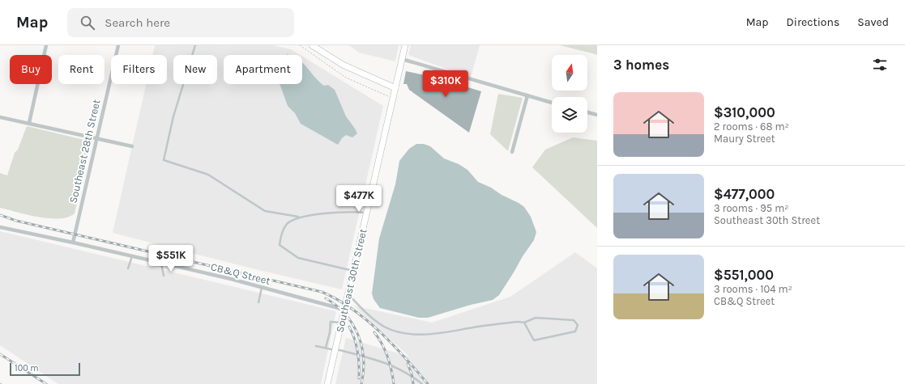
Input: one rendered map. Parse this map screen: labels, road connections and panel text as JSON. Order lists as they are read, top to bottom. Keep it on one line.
{"streets":{"main road":["Southeast 30th Street"],"street":["Southeast 28th Street","CB&Q Street"]},"crossings":[["Southeast 28th Street","CB&Q Street"],["CB&Q Street","Southeast 30th Street"]],"scale_bar":"100 m","north":"top","page":{"header":"Map","search":"Search here","nav":["Map","Directions","Saved"],"heading":"3 homes","chip":["Buy","Rent","Filters","New","Apartment"],"price":["$310K","$477K","$551K"],"list":[{"name":"$310,000","note":"2 rooms · 68 m² · Maury Street"},{"name":"$477,000","note":"3 rooms · 95 m² · Southeast 30th Street"},{"name":"$551,000","note":"3 rooms · 104 m² · CB&Q Street"}],"scale":"100 m"}}
